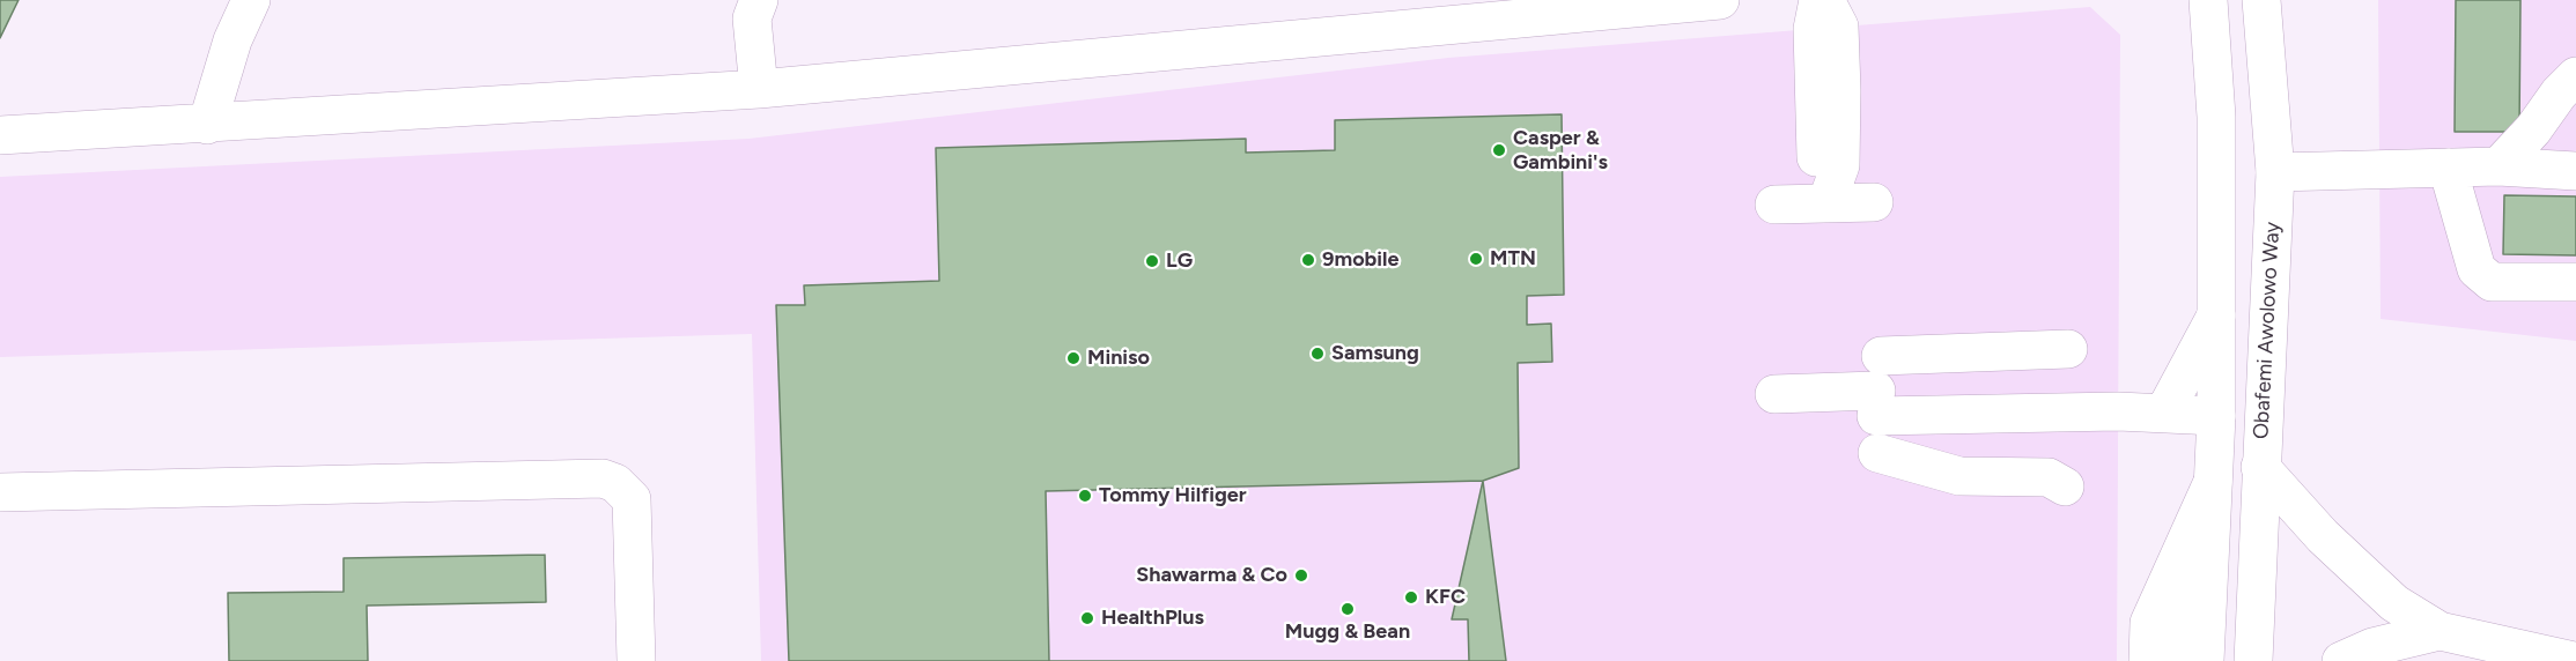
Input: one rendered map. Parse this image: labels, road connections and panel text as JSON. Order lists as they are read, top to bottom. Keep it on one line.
{"streets":{"street":["Obafemi Awolowo Way"]},"places":["Casper & Gambini's","MTN","9mobile","LG","Samsung","Miniso","Tommy Hilfiger","Shawarma & Co","KFC","Mugg & Bean","HealthPlus"]}
